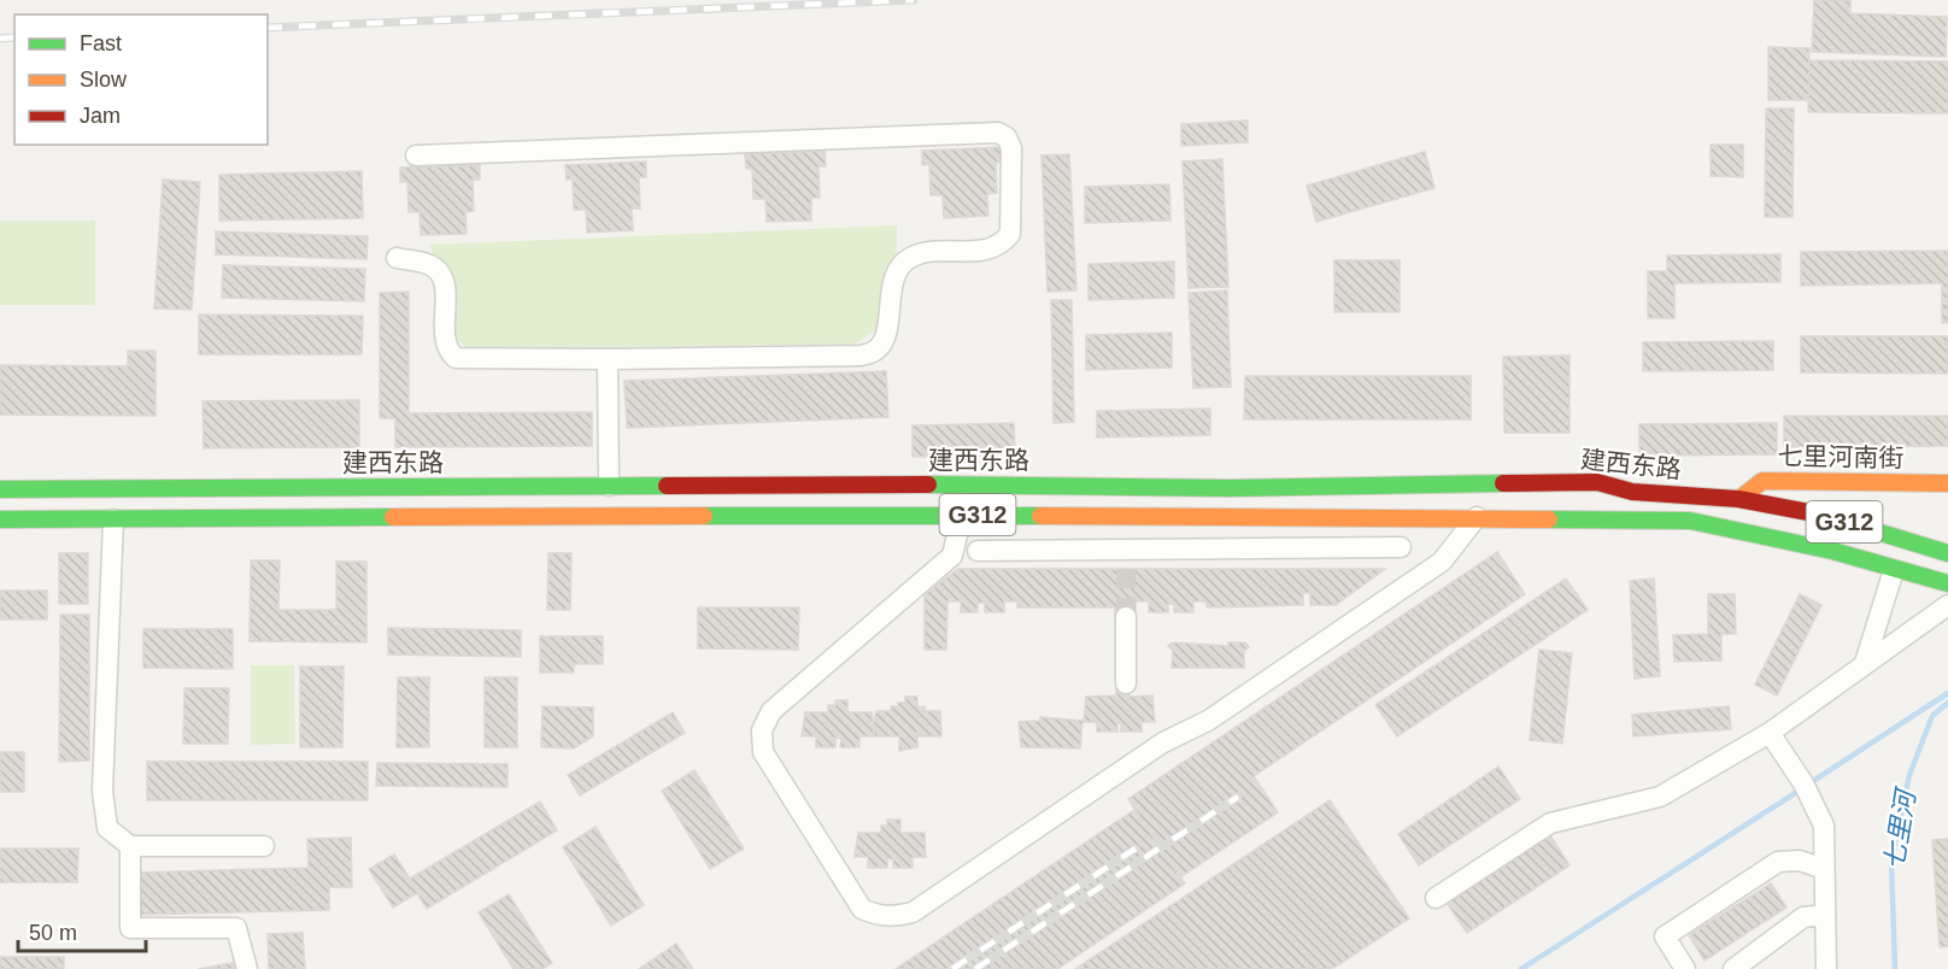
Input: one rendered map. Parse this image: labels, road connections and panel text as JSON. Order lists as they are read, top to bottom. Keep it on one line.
{"streets":{"main road":["七里河南街","建西东路","G312"]},"crossings":[["七里河南街","建西东路"]],"water":["七里河"],"legend":["Fast","Slow","Jam"],"scale_bar":"50 m"}
